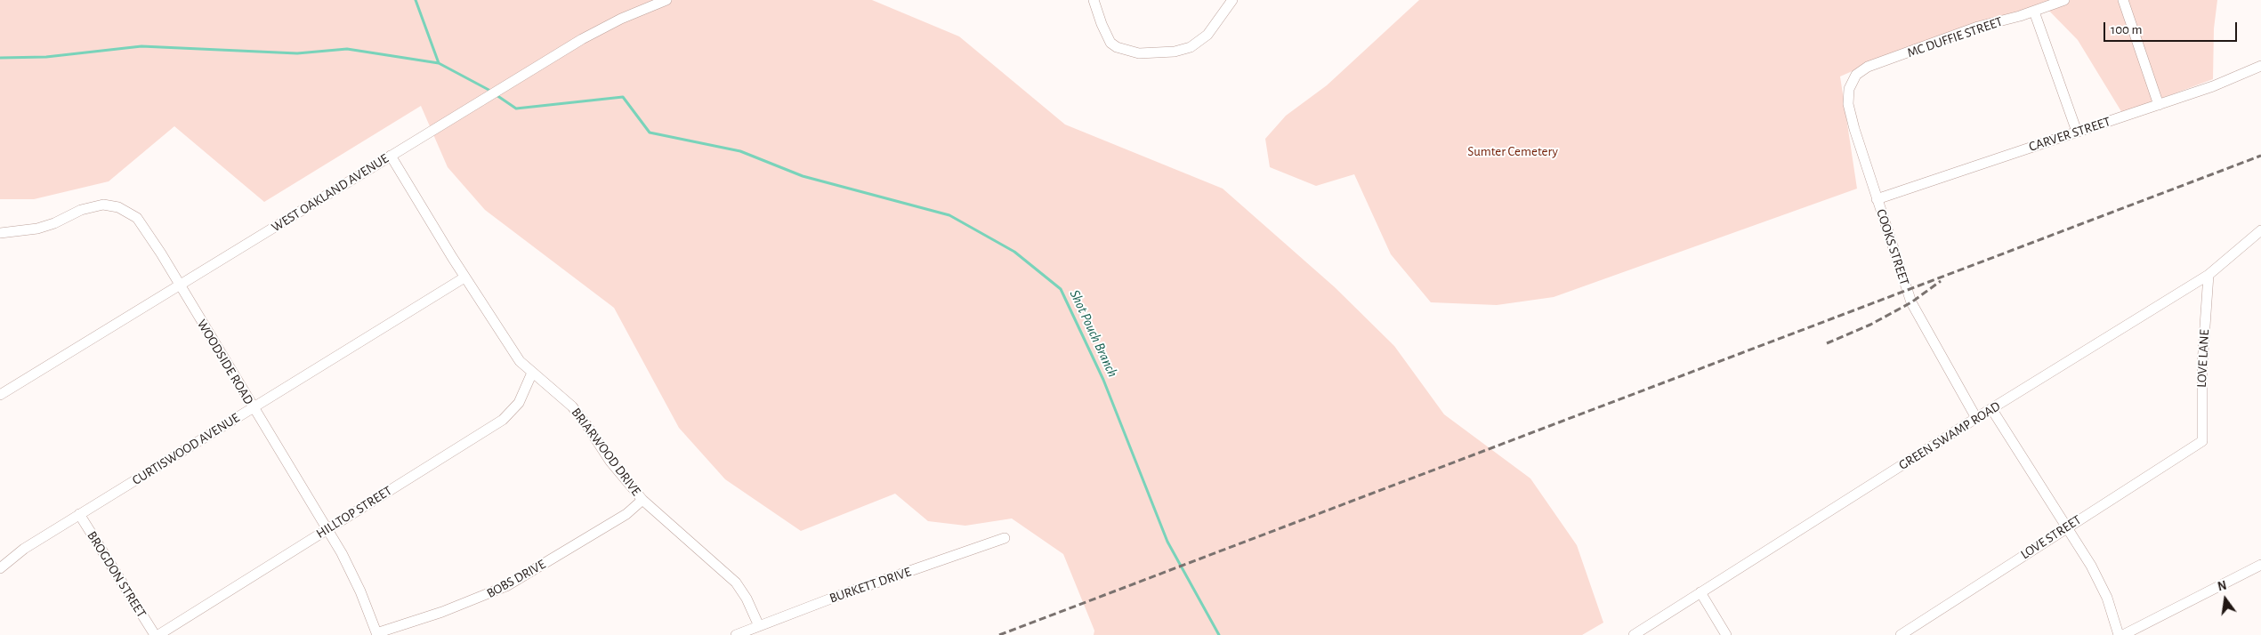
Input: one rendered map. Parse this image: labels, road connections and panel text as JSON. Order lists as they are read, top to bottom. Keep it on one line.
{"streets":{"street":["MC DUFFIE STREET","CARVER STREET","WEST OAKLAND AVENUE","COOKS STREET","LOVE LANE","WOODSIDE ROAD","GREEN SWAMP ROAD","CURTISWOOD AVENUE","BRIARWOOD DRIVE","HILLTOP STREET","LOVE STREET","BROGDON STREET","BOBS DRIVE","BURKETT DRIVE"]},"crossings":[["MC DUFFIE STREET","COOKS STREET"],["CARVER STREET","COOKS STREET"],["WEST OAKLAND AVENUE","WOODSIDE ROAD"],["WEST OAKLAND AVENUE","BRIARWOOD DRIVE"],["COOKS STREET","GREEN SWAMP ROAD"],["LOVE LANE","GREEN SWAMP ROAD"],["LOVE LANE","LOVE STREET"],["WOODSIDE ROAD","CURTISWOOD AVENUE"],["WOODSIDE ROAD","HILLTOP STREET"],["WOODSIDE ROAD","BOBS DRIVE"],["CURTISWOOD AVENUE","BRIARWOOD DRIVE"],["CURTISWOOD AVENUE","BROGDON STREET"],["BRIARWOOD DRIVE","HILLTOP STREET"],["BRIARWOOD DRIVE","BOBS DRIVE"],["BRIARWOOD DRIVE","BURKETT DRIVE"]],"water":["Shot Pouch Branch"],"parks":["Sumter Cemetery"],"scale_bar":"100 m","north":"top"}
